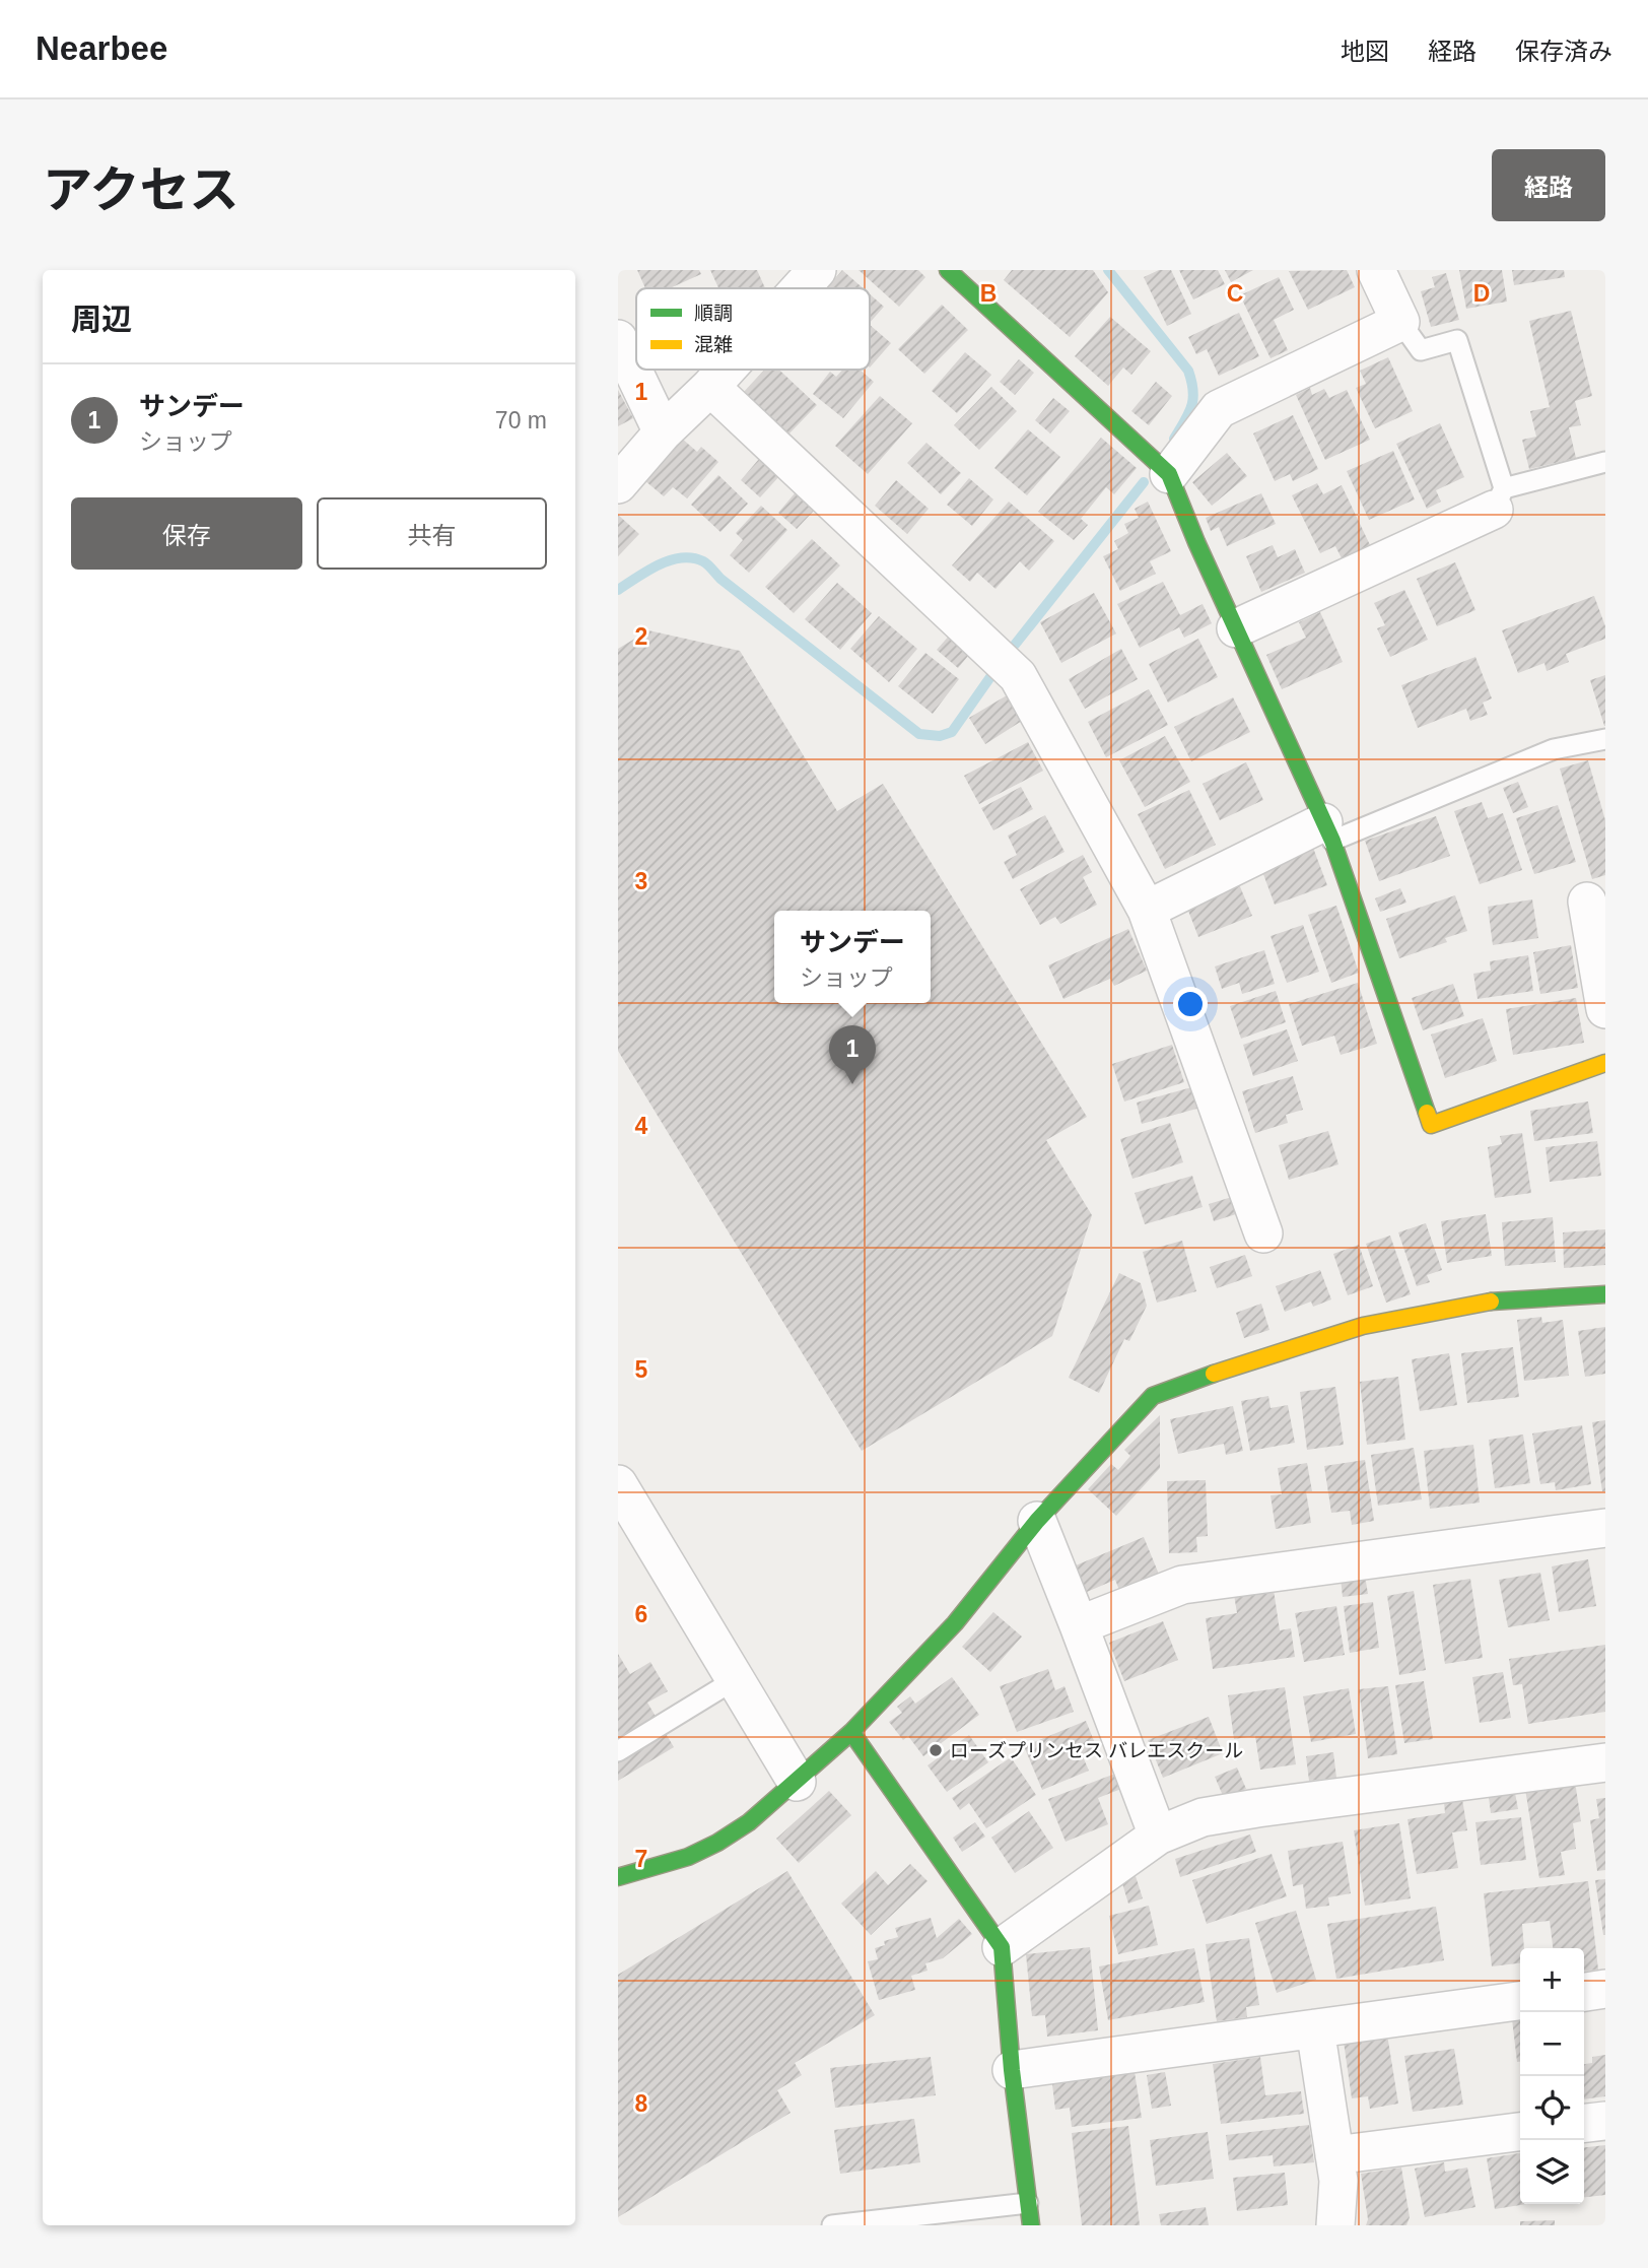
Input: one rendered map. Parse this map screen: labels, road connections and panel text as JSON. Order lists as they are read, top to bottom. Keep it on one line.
{"places":["ローズプリンセス バレエスクール"],"legend":["順調","混雑"],"page":{"header":"Nearbee","nav":["地図","経路","保存済み"],"title":"アクセス","buttons":["経路",["保存","共有"]],"heading":"周辺","list":[{"mark":"1","name":"サンデー","note":"ショップ","value":"70 m"}],"popup":["サンデー","ショップ"],"pins":"1","map_buttons":["+","−"]},"grid":{"columns":["B","C","D"],"rows":["1","2","3","4","5","6","7","8"]}}
